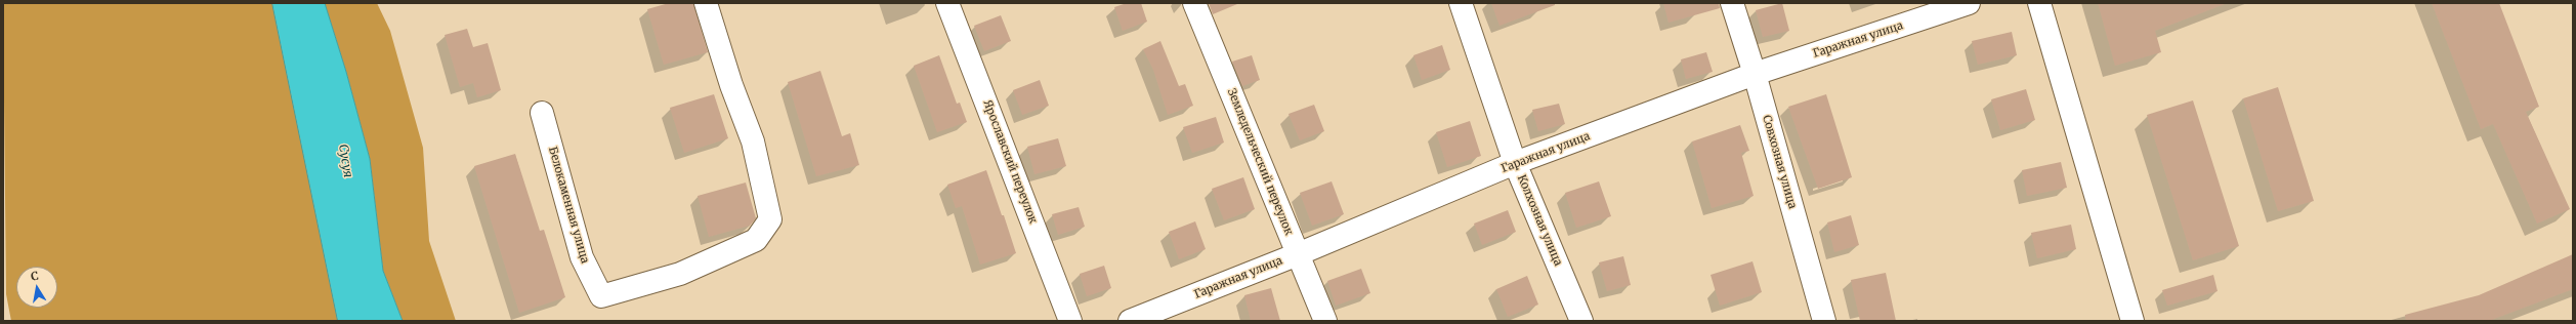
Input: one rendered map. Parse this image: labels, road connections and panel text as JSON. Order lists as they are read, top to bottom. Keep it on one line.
{"streets":{"street":["Гаражная улица","Ярославский переулок","Земледельческий переулок","Совхозная улица","Белокаменная улица","Колхозная улица"]},"crossings":[["Гаражная улица","Земледельческий переулок"],["Гаражная улица","Совхозная улица"],["Гаражная улица","Колхозная улица"]],"water":["Сусуя"],"north":"top"}
